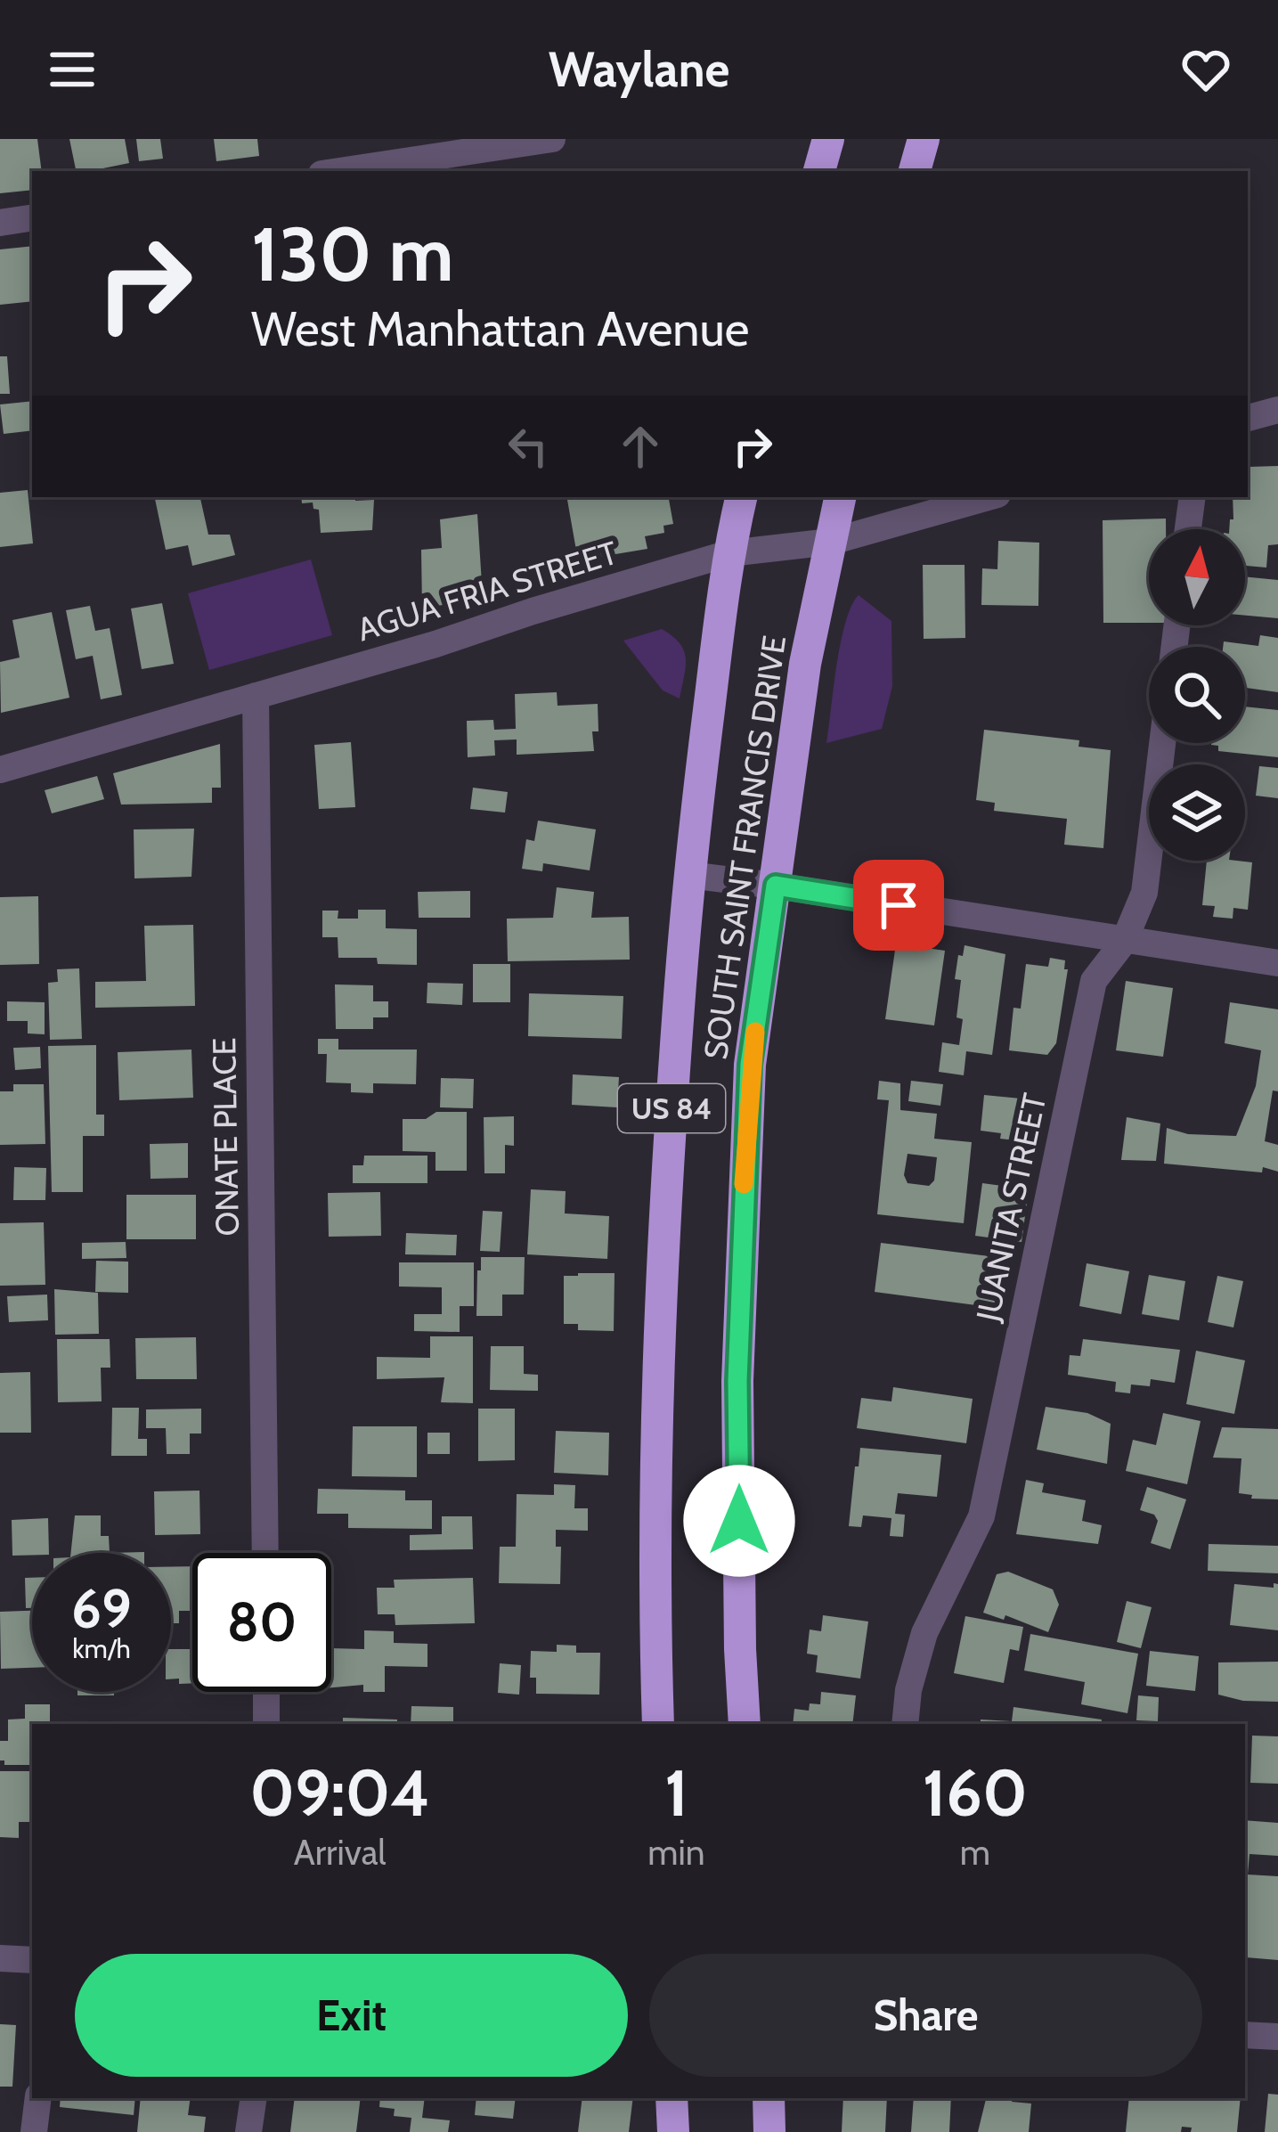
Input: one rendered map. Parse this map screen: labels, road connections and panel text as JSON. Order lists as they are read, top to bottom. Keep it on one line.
{"streets":{"highway":["SOUTH SAINT FRANCIS DRIVE","US 84"],"street":["AGUA FRIA STREET","ONATE PLACE","JUANITA STREET"]},"crossings":[["AGUA FRIA STREET","SOUTH SAINT FRANCIS DRIVE"],["AGUA FRIA STREET","ONATE PLACE"]],"north":"top","page":{"header":"Waylane","turn":["130 m","West Manhattan Avenue"],"speed":"69 km/h","limit":"80","eta":["09:04","Arrival","1","min","160","m"],"buttons":["Exit","Share"]}}
